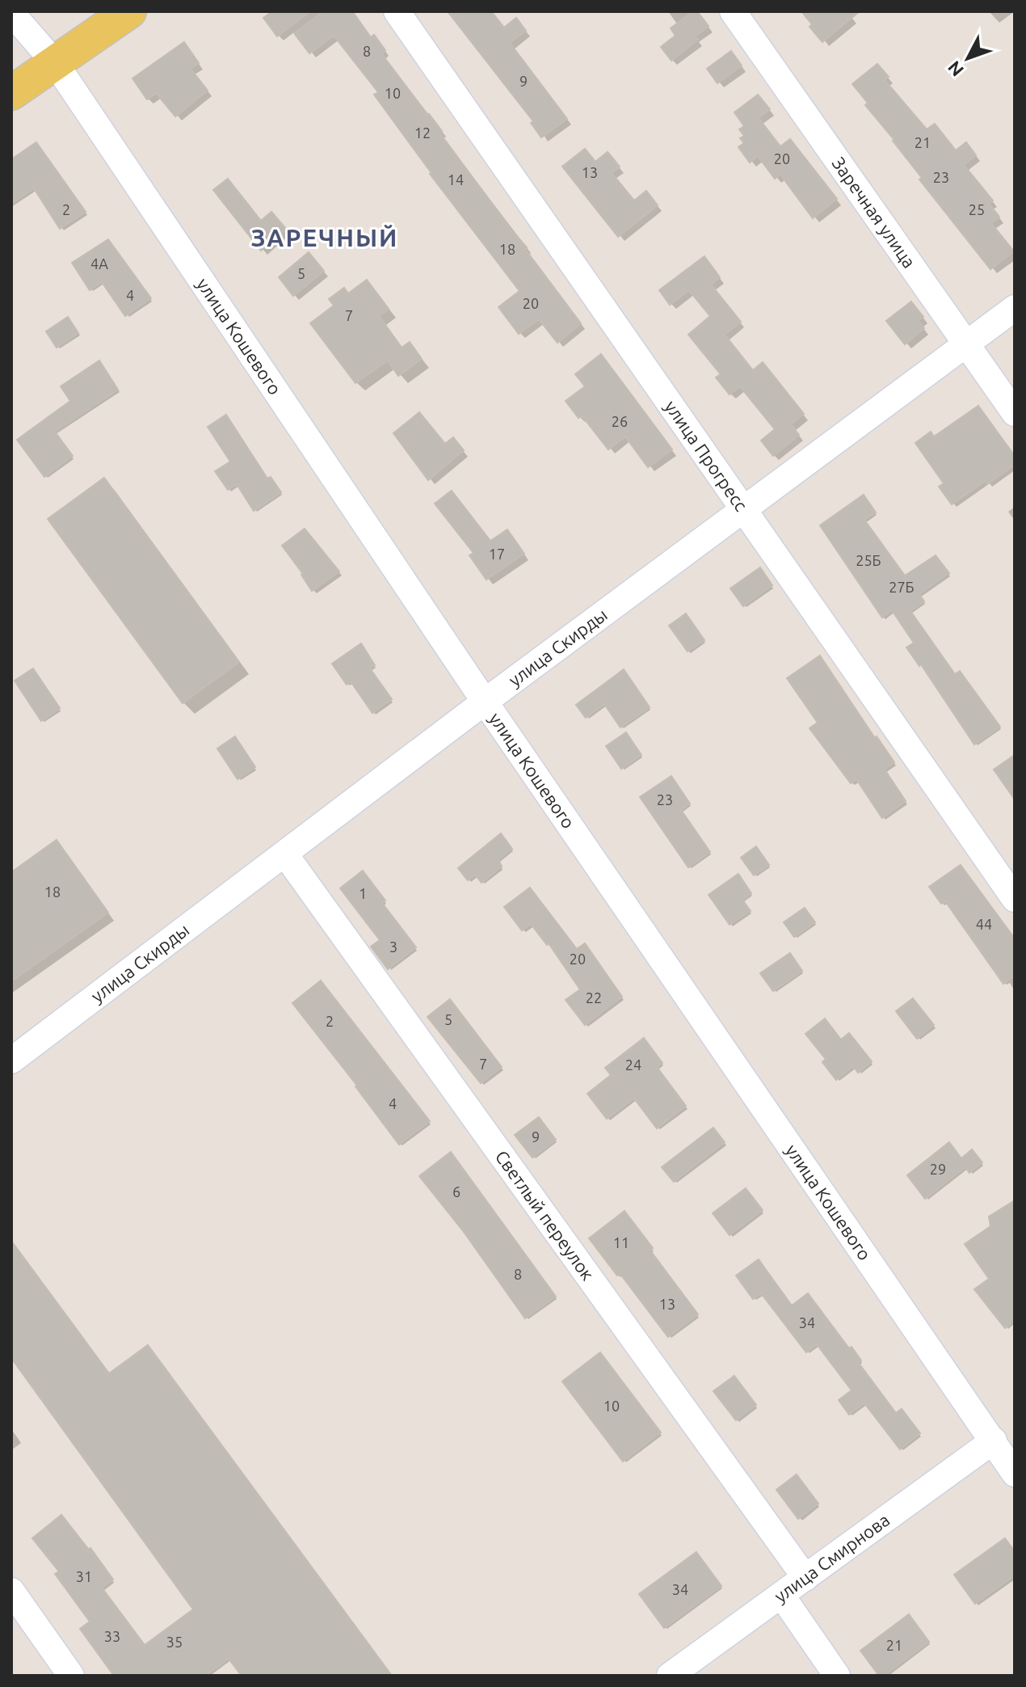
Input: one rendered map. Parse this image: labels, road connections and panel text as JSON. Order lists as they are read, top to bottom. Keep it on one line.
{"streets":{"street":["Заречная улица","улица Кошевого","улица Прогресс","улица Скирды","Светлый переулок","улица Смирнова"]},"crossings":[["Заречная улица","улица Скирды"],["улица Кошевого","улица Скирды"],["улица Кошевого","улица Смирнова"],["улица Прогресс","улица Скирды"],["улица Скирды","Светлый переулок"],["Светлый переулок","улица Смирнова"]],"districts":["ЗАРЕЧНЫЙ"],"house_numbers":["8","9","10","12","21","20","13","23","14","2","25","18","4А","5","4","20","7","26","17","25Б","27Б","23","18","1","44","3","20","22","5","2","7","24","4","9","29","6","11","8","13","34","10","31","34","33","35","21"],"north":"bottom left"}
